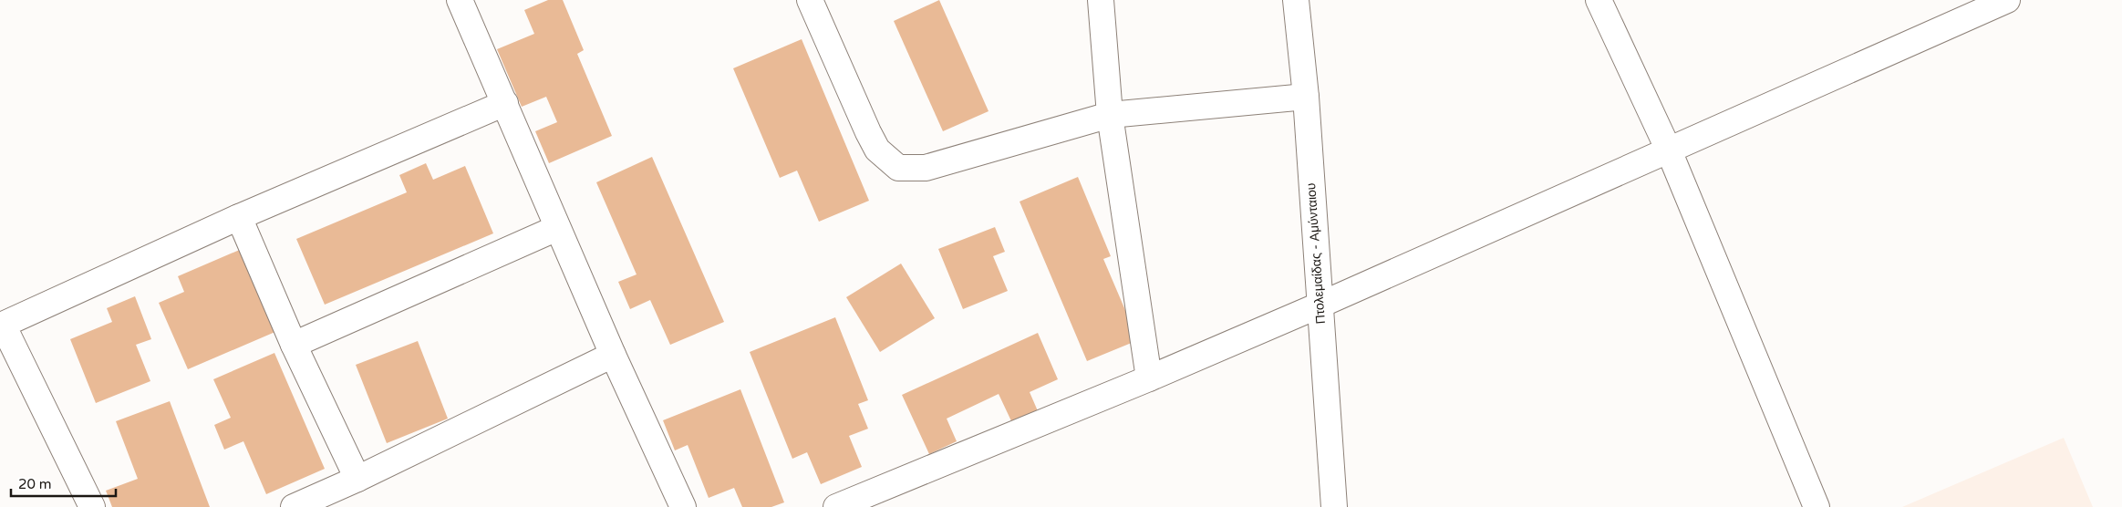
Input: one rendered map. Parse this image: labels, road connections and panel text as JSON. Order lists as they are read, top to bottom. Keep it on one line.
{"streets":{"street":["Πτολεμαίδας - Αμύνταιου"]},"scale_bar":"20 m"}
